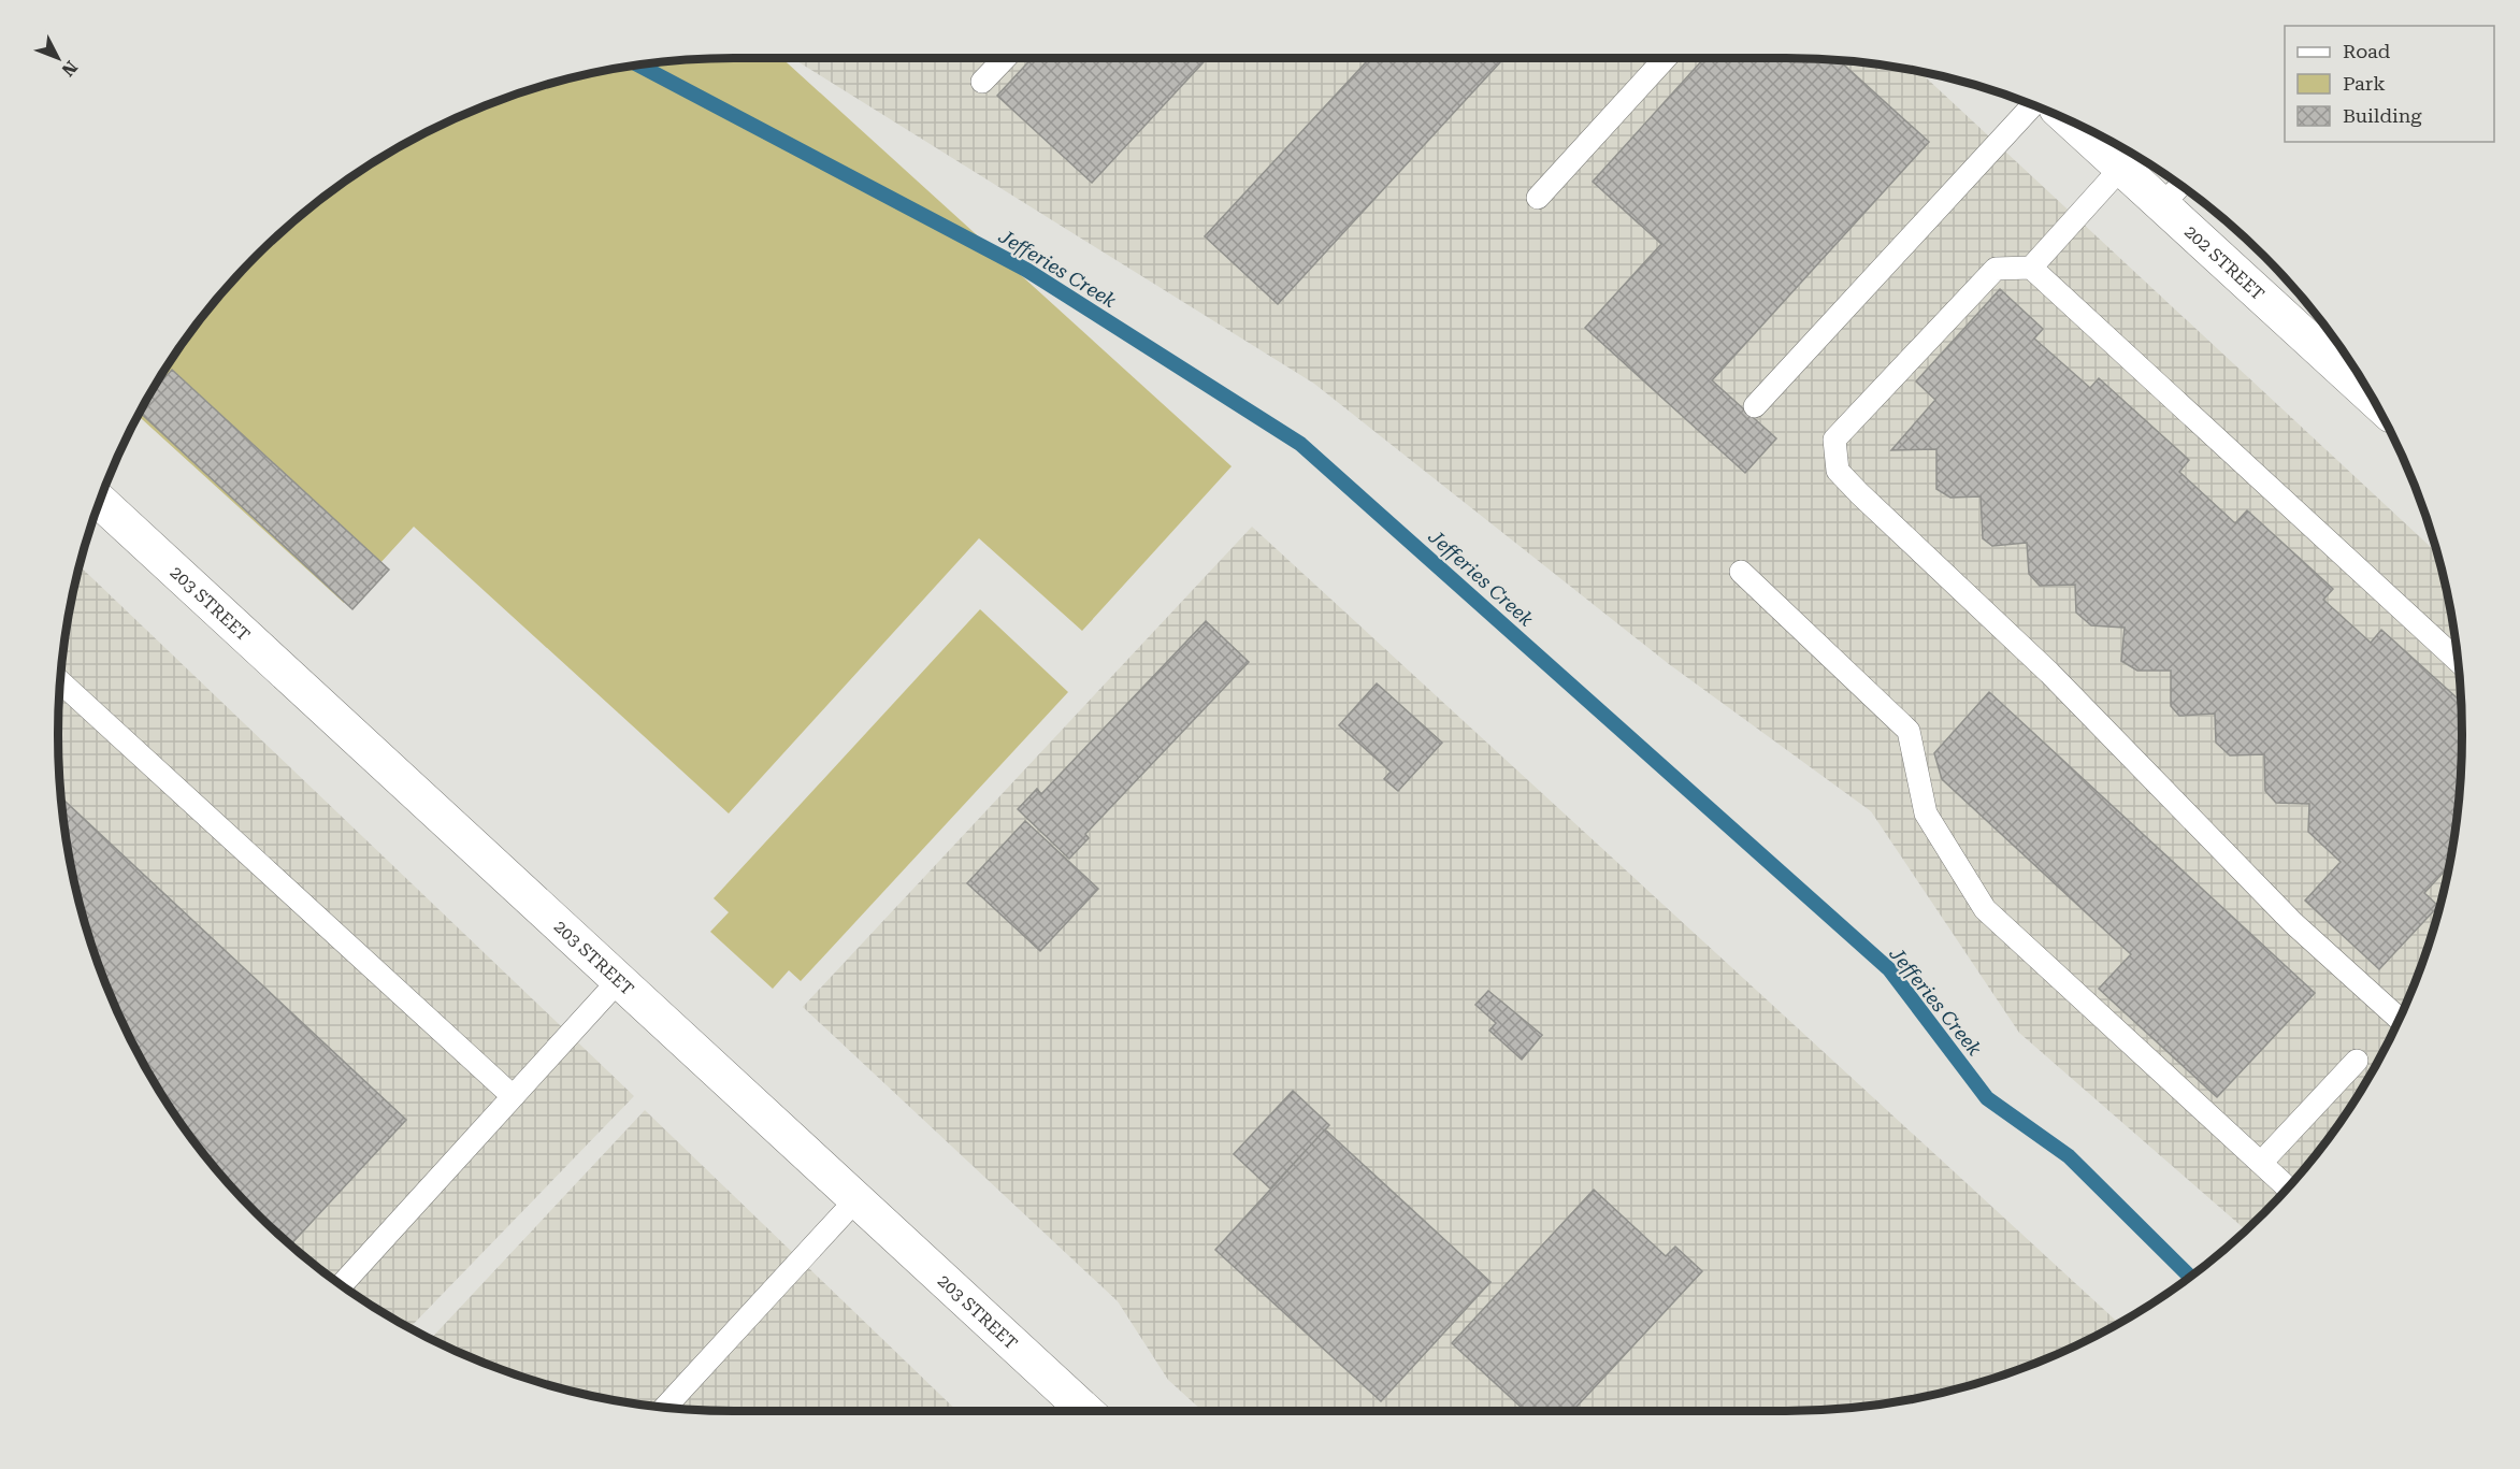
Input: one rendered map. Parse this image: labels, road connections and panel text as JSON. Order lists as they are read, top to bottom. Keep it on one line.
{"streets":{"street":["202 STREET","203 STREET"]},"water":["Jefferies Creek"],"legend":["Road","Park","Building"],"north":"bottom right"}
